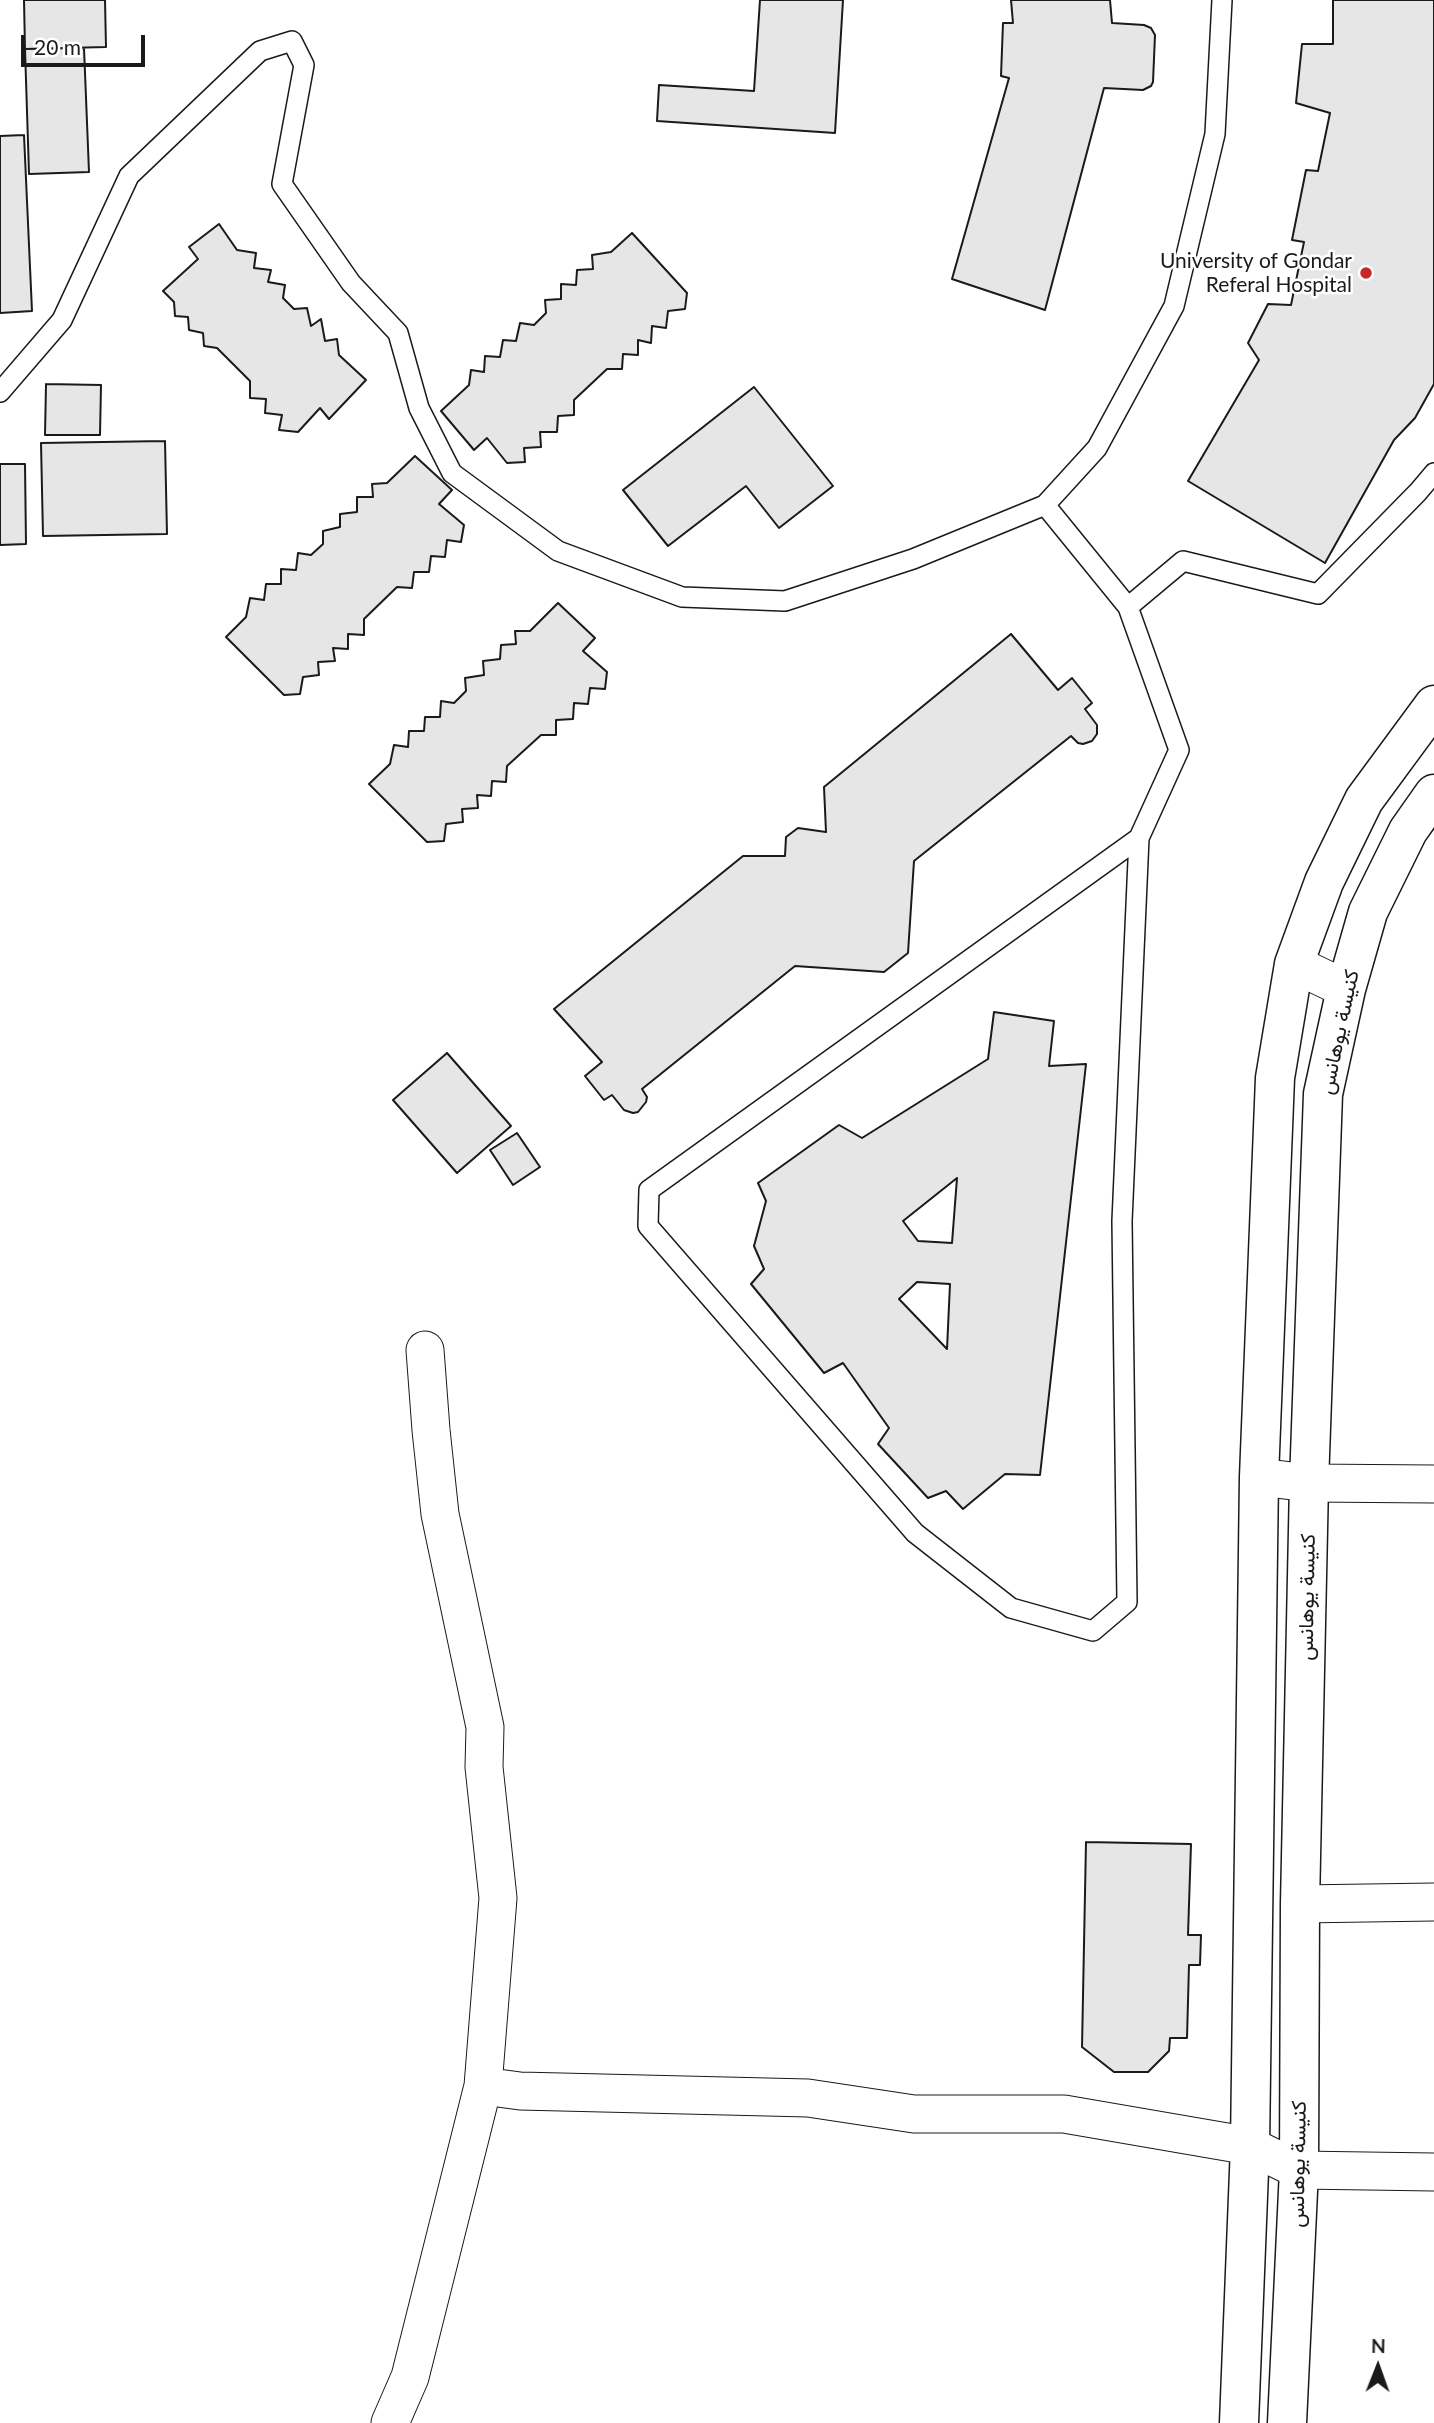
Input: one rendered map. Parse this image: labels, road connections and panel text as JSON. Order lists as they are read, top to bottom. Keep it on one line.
{"streets":{"street":["كنيسة يوهانس"]},"places":["University of Gondar Referal Hospital"],"scale_bar":"20 m","north":"top"}
